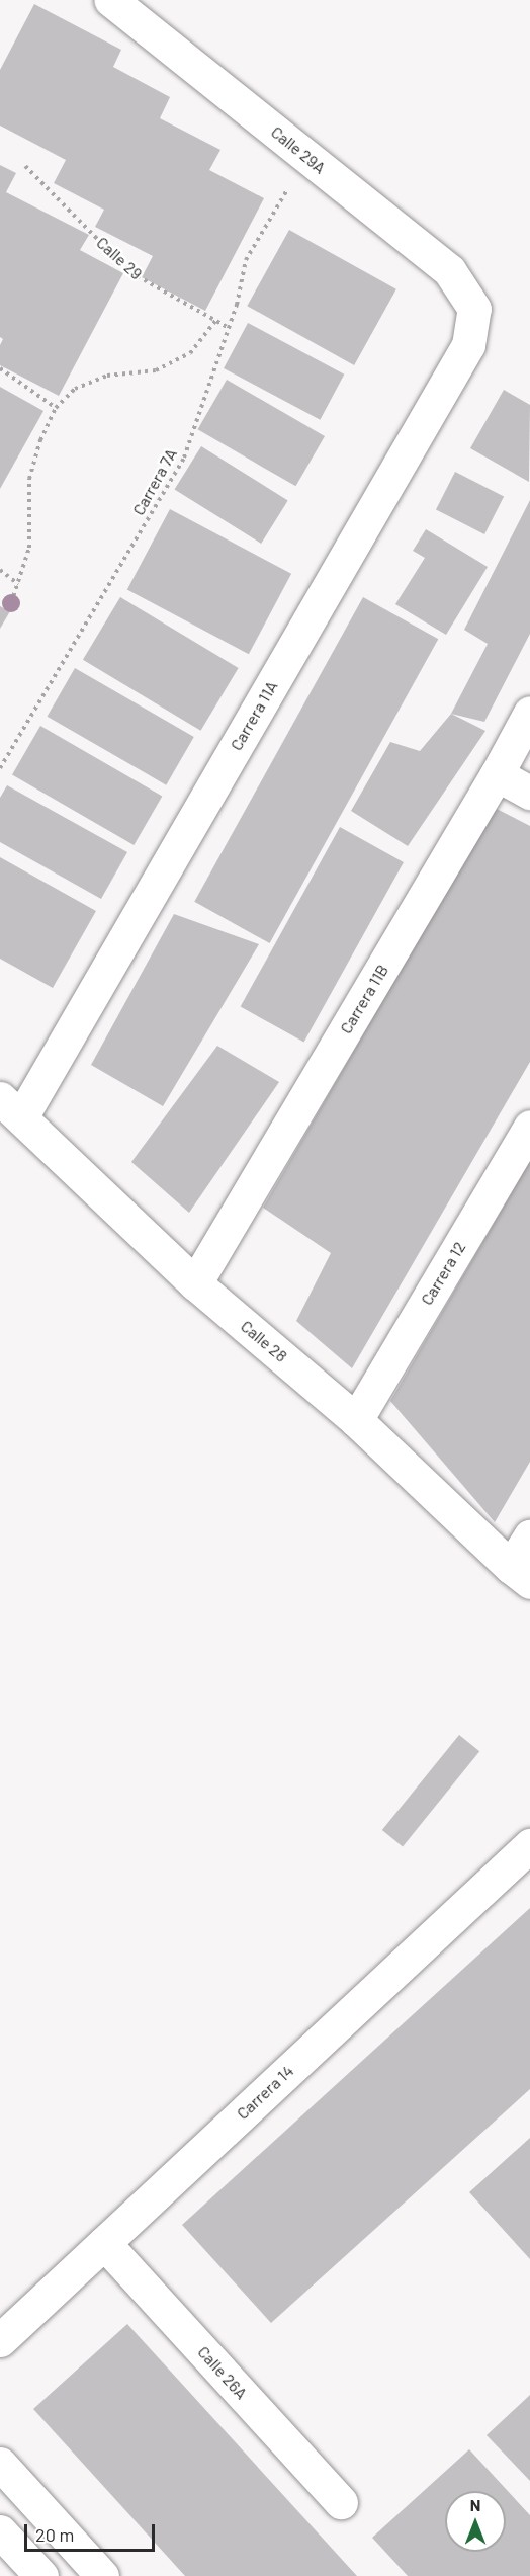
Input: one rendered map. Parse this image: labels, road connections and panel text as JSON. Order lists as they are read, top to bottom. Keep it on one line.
{"streets":{"street":["Calle 29A","Carrera 11A","Carrera 11B","Carrera 12","Calle 28","Carrera 14","Calle 26A"],"path":["Calle 29","Carrera 7A"]},"crossings":[["Calle 29A","Carrera 7A"],["Calle 29A","Carrera 11A"],["Calle 29","Carrera 7A"],["Carrera 11A","Calle 28"],["Carrera 11B","Calle 28"],["Carrera 12","Calle 28"],["Carrera 14","Calle 26A"]],"scale_bar":"20 m","north":"top"}
